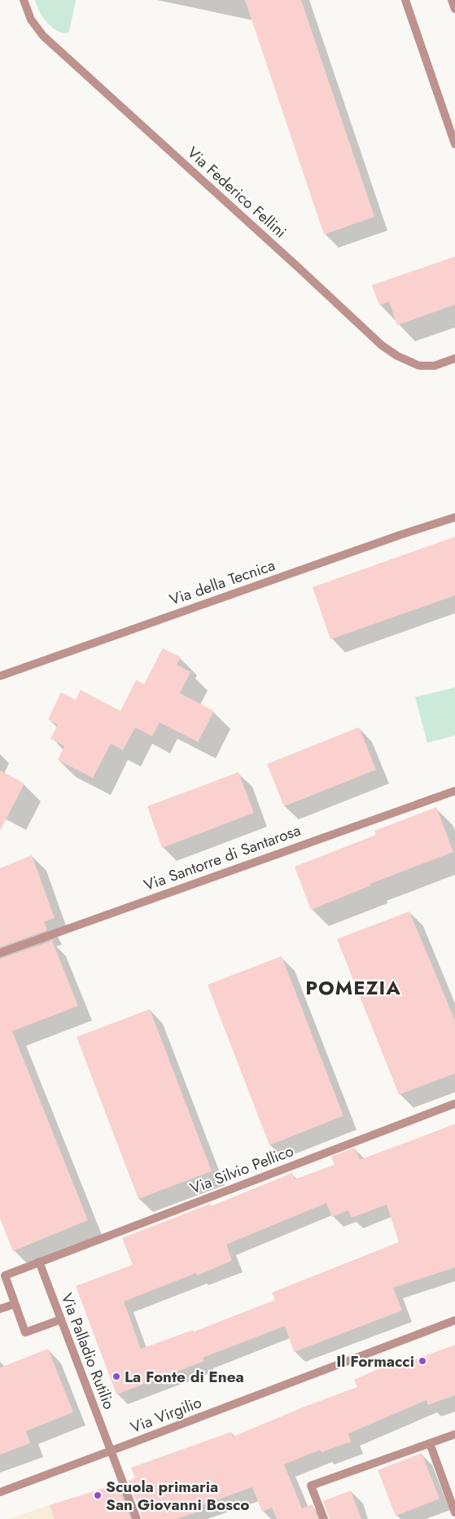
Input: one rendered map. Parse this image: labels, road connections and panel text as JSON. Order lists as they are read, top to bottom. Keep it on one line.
{"streets":{"street":["Via Federico Fellini","Via della Tecnica","Via Santorre di Santarosa","Via Silvio Pellico","Via Palladio Rutilio","Via Virgilio"]},"crossings":[["Via Silvio Pellico","Via Palladio Rutilio"],["Via Palladio Rutilio","Via Virgilio"]],"districts":["POMEZIA"],"places":["Il Formacci","La Fonte di Enea","Scuola primaria San Giovanni Bosco"]}
